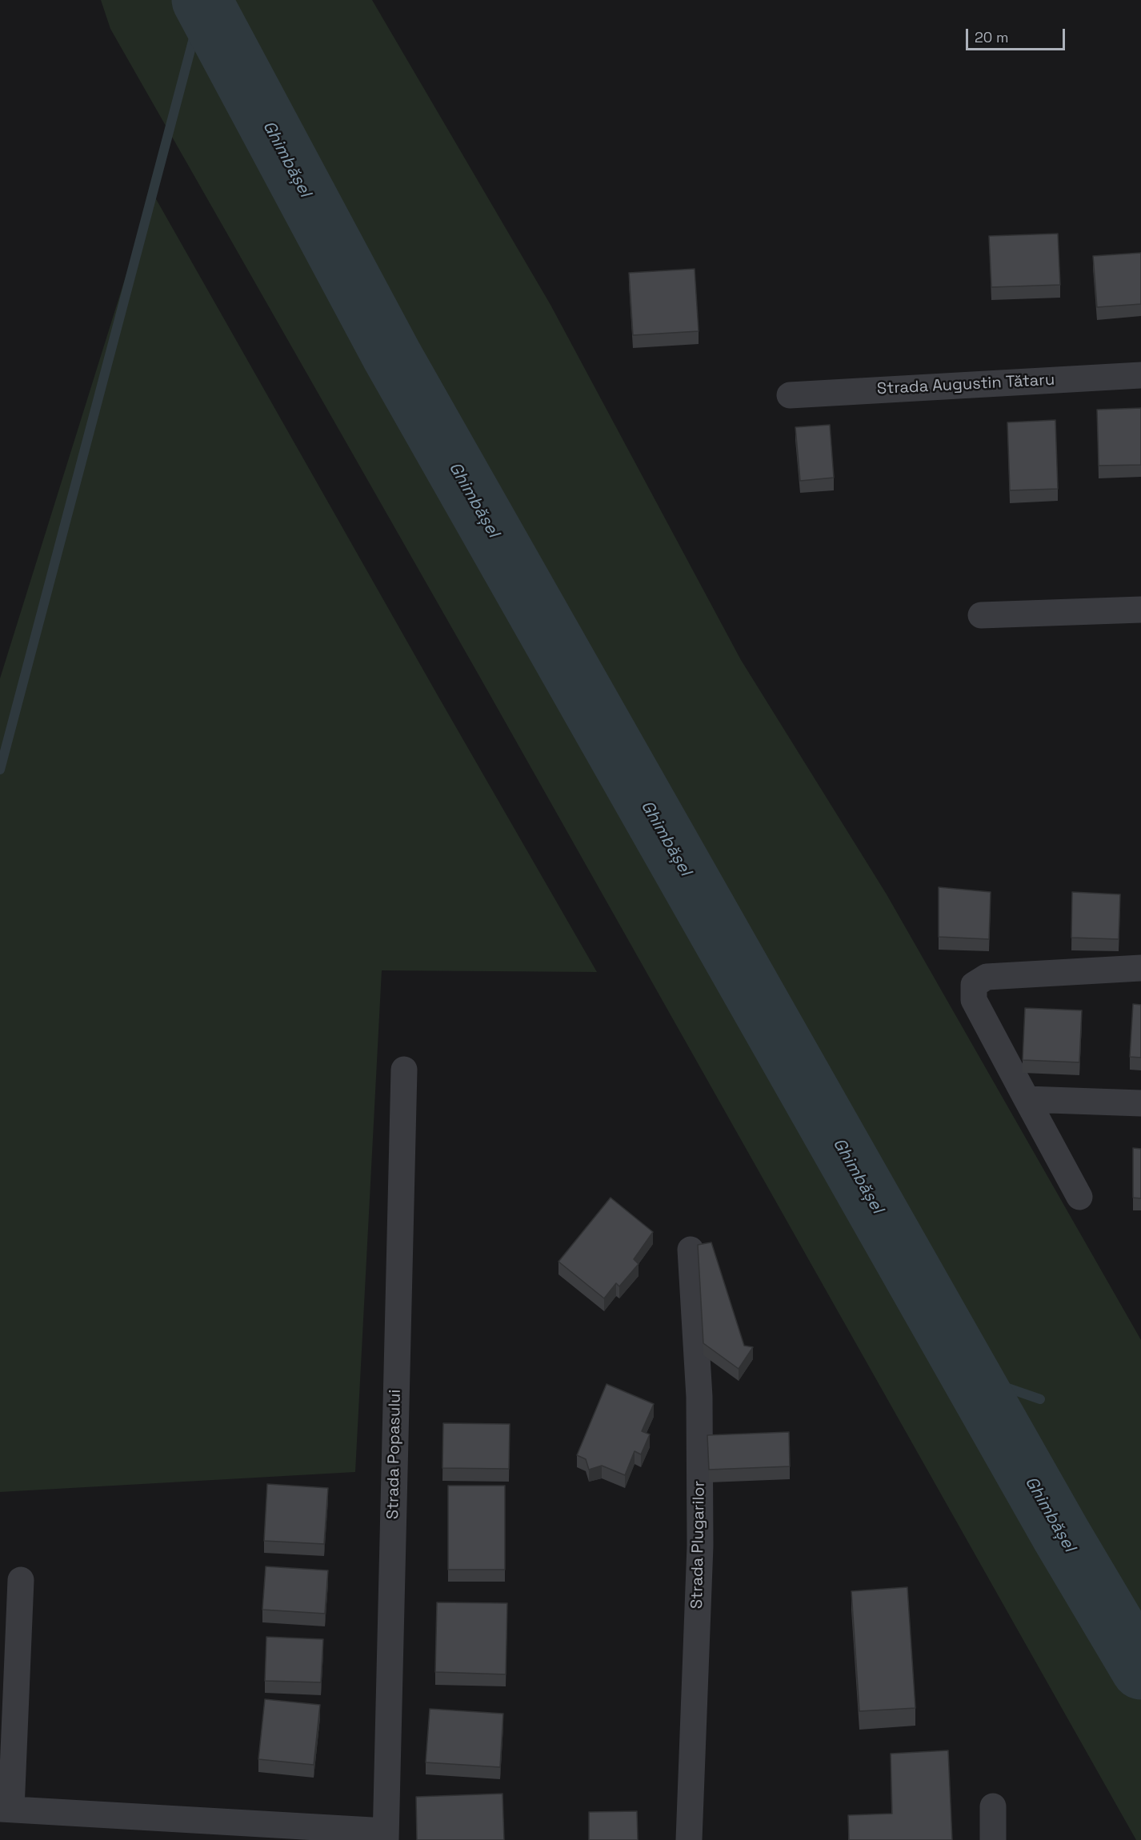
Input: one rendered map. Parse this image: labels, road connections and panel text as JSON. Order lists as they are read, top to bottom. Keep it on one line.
{"streets":{"street":["Strada Augustin Tătaru","Strada Popasului","Strada Plugarilor"]},"water":["Ghimbășel"],"scale_bar":"20 m"}
